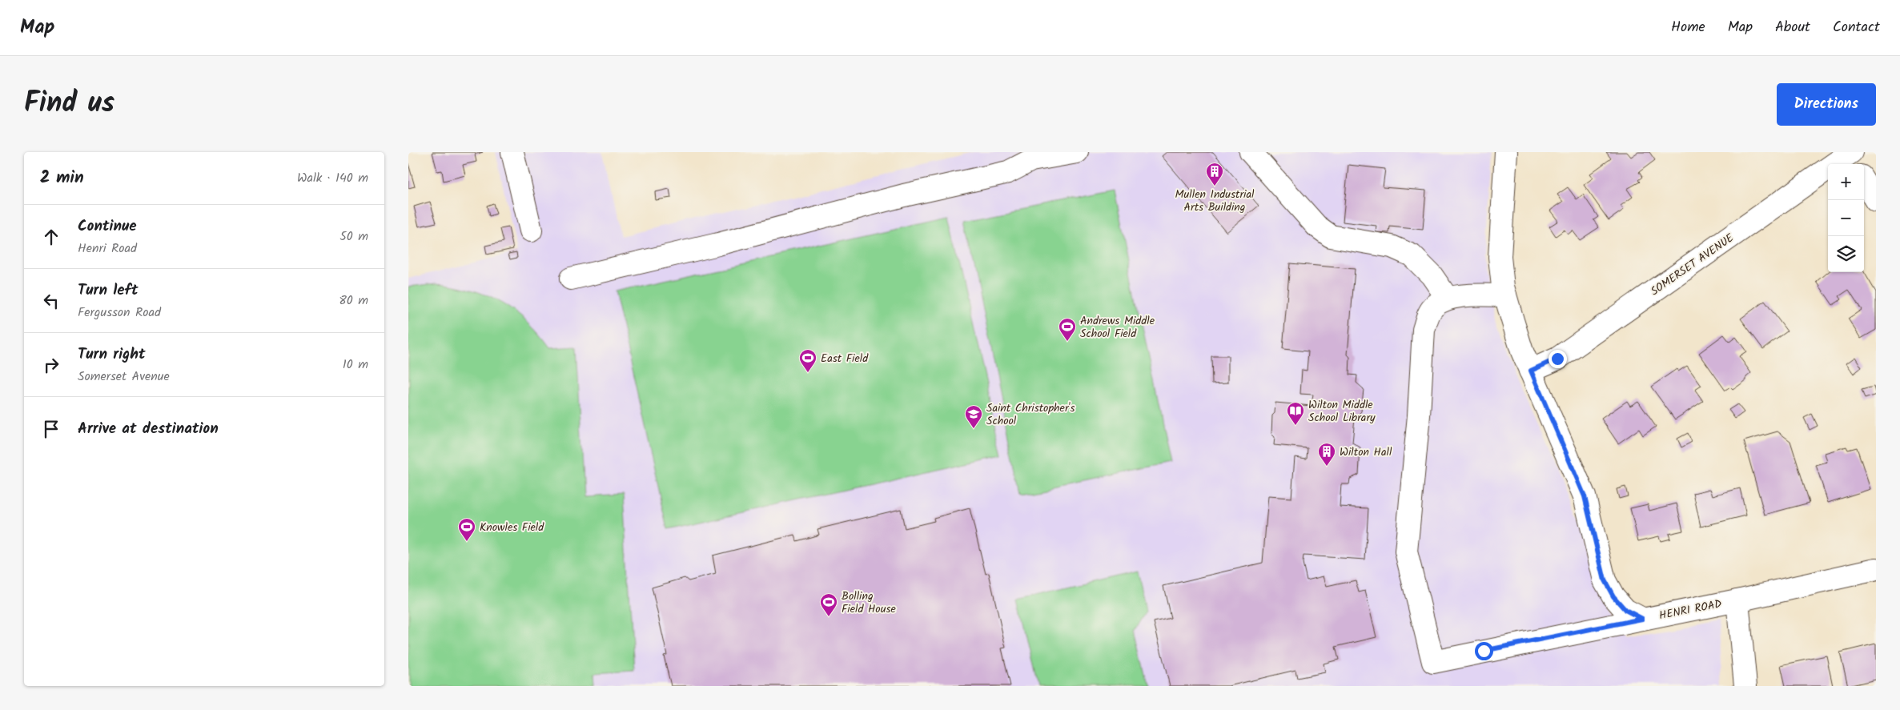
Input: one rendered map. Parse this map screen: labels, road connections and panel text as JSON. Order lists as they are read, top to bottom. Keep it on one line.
{"streets":{"street":["SOMERSET AVENUE","HENRI ROAD"]},"places":{"building":["Mullen Industrial Arts Building","Wilton Hall"],"sports":["Andrews Middle School Field","East Field","Knowles Field","Bolling Field House"],"library":["Wilton Middle School Library"],"school or university":["Saint Christopher's School"]},"page":{"header":"Map","nav":["Home","Map","About","Contact"],"title":"Find us","buttons":"Directions","heading":["2 min","Walk · 140 m"],"map_buttons":["+","−"],"list":[["Continue","Henri Road","50 m"],["Turn left","Fergusson Road","80 m"],["Turn right","Somerset Avenue","10 m"],"Arrive at destination"]}}
